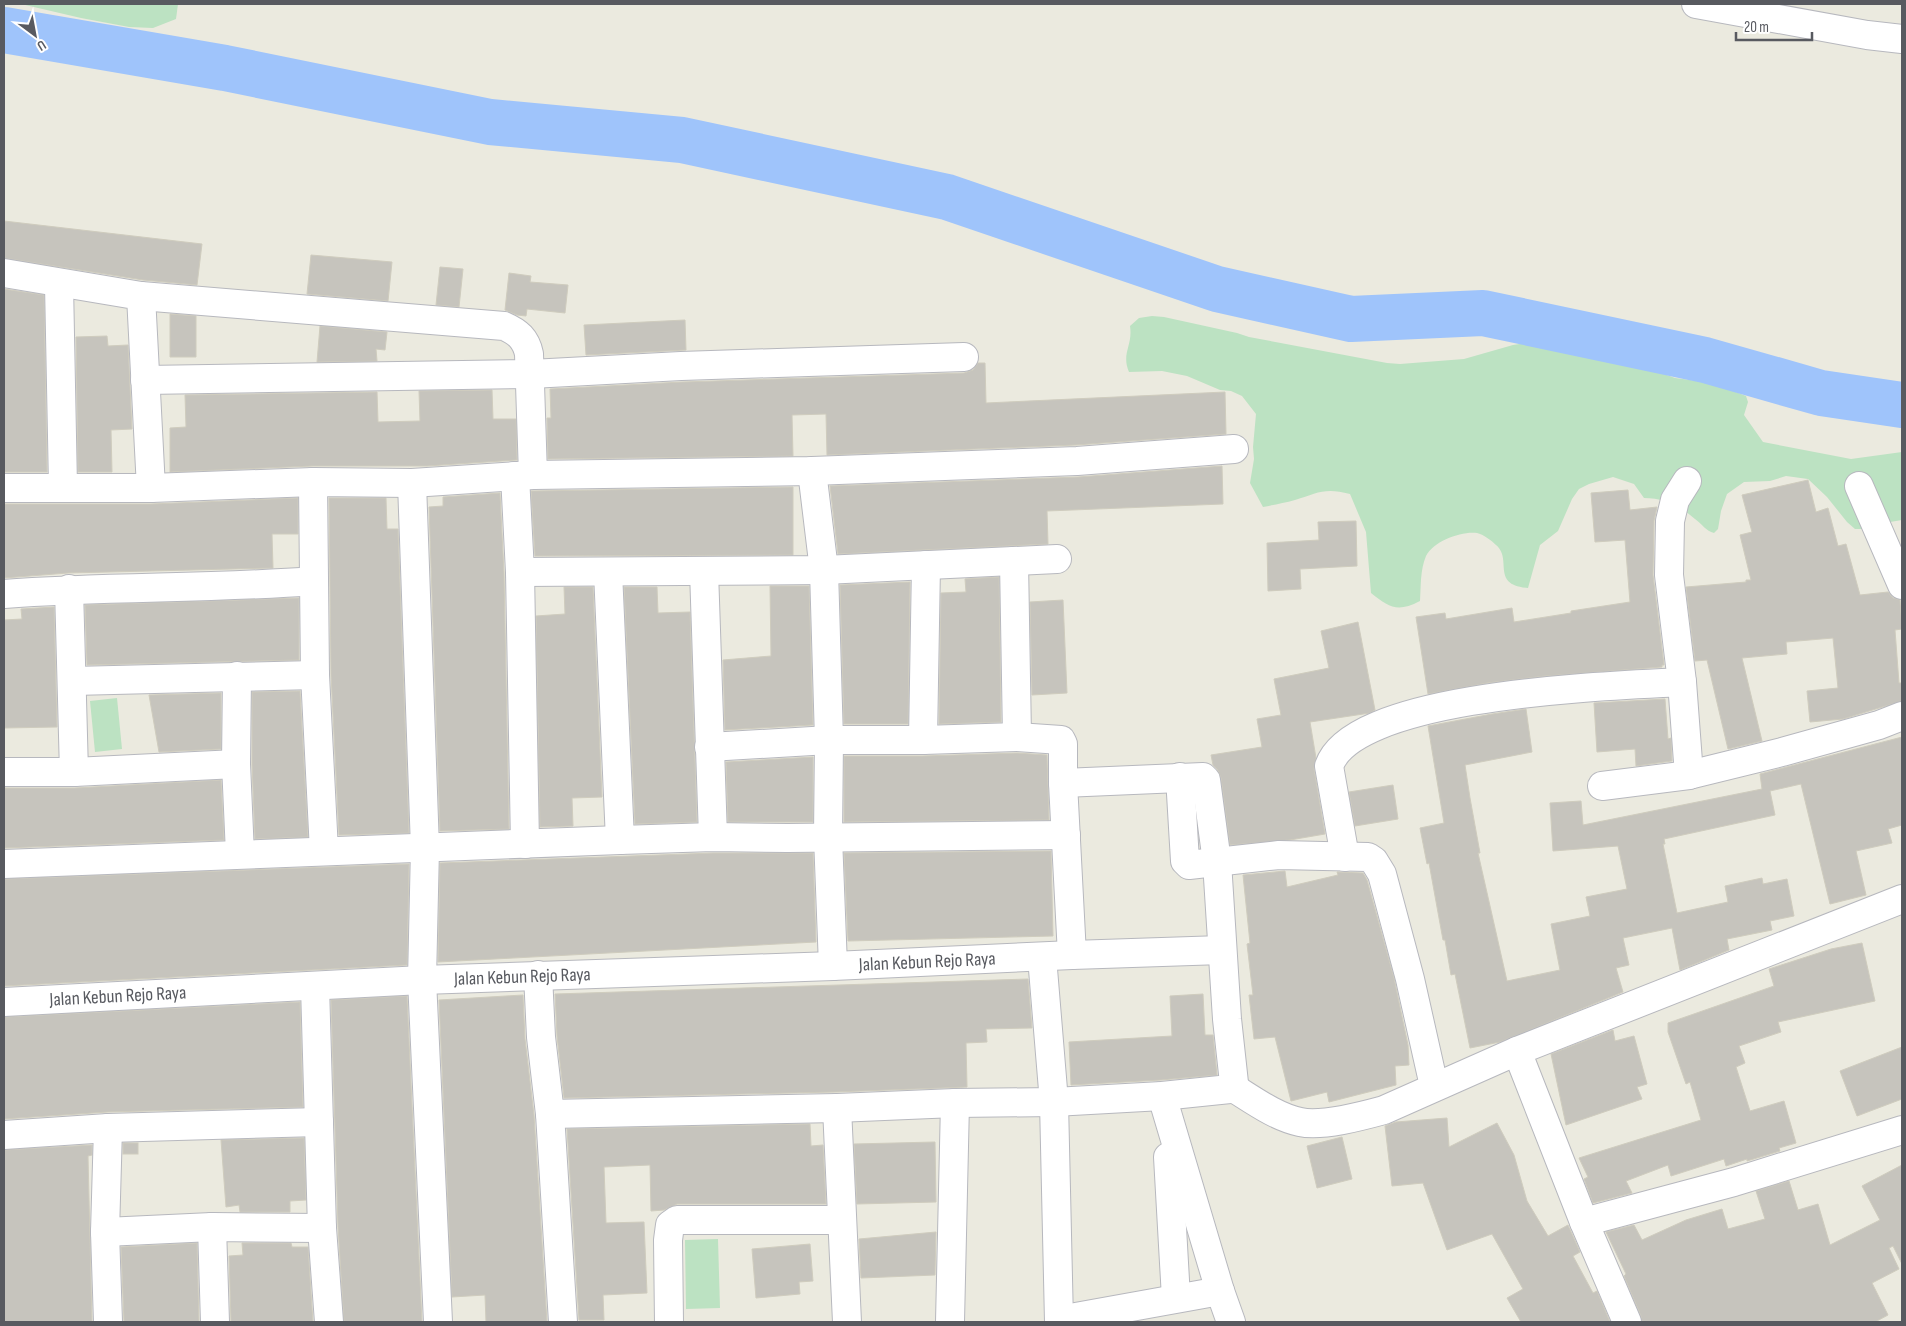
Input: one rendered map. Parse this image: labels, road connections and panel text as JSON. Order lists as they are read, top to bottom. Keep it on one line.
{"streets":{"street":["Jalan Kebun Rejo Raya"]},"scale_bar":"20 m","north":"bottom right"}
